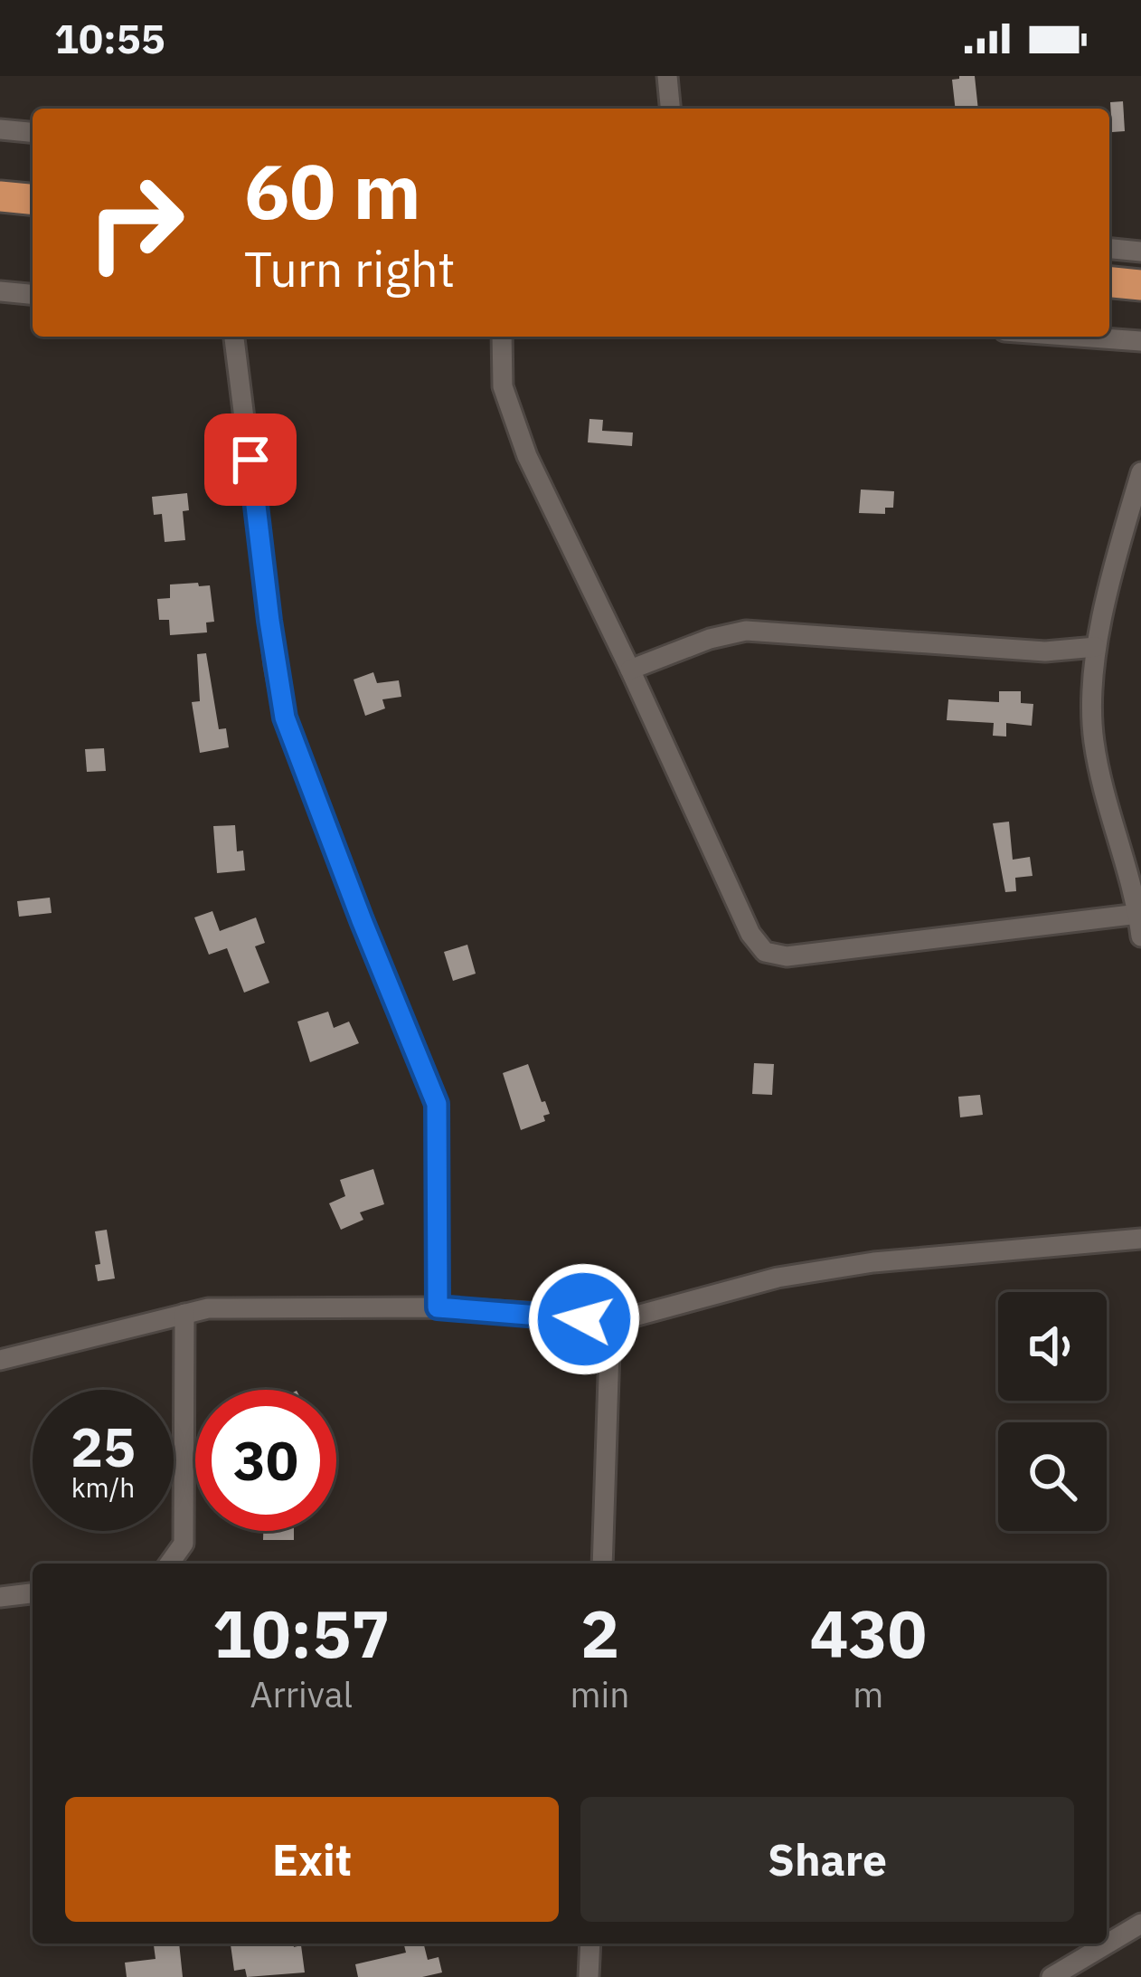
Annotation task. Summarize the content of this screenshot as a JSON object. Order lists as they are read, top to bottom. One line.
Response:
{"page":{"status":"10:55","turn":["60 m","Turn right"],"speed":"25 km/h","limit":"30","eta":["10:57","Arrival","2","min","430","m"],"buttons":["Exit","Share"]}}
